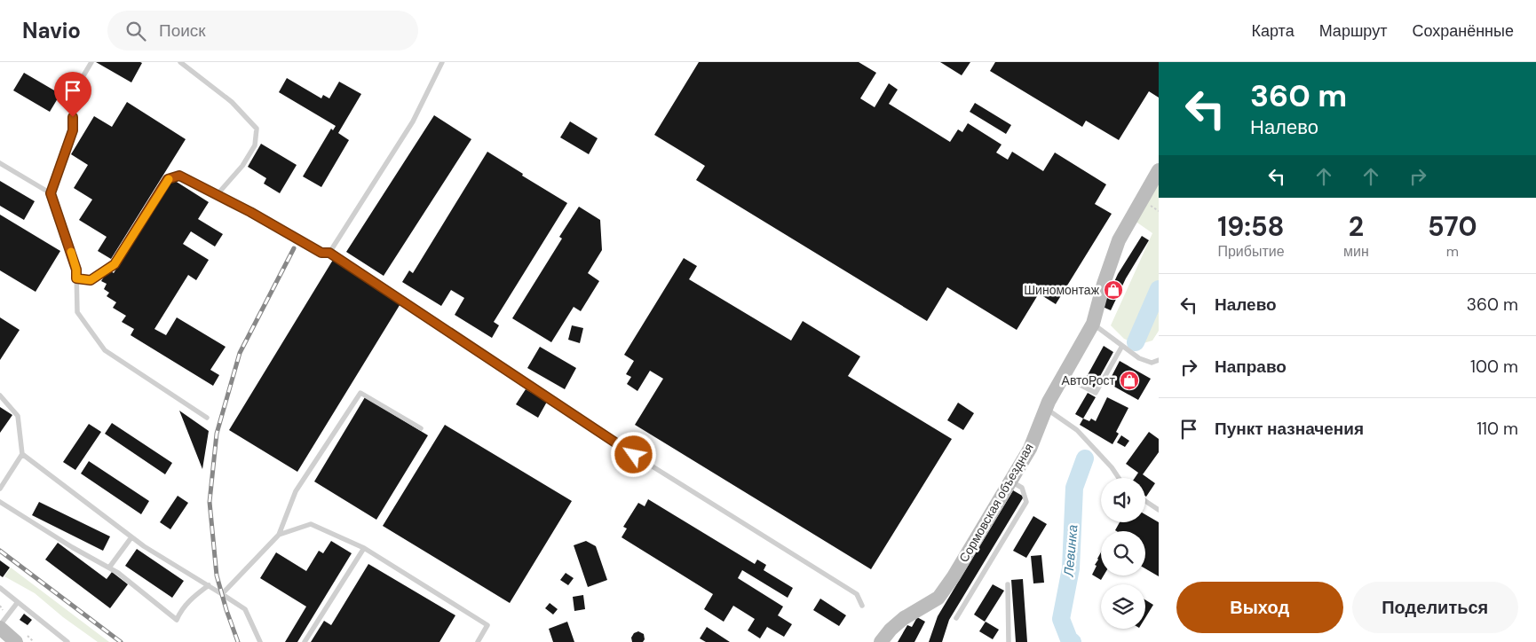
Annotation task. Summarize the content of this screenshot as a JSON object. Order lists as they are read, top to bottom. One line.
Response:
{"streets":{"street":["Сормовская объездная"]},"water":["Левинка"],"places":{"shop":["Шиномонтаж","АвтоРост"]},"page":{"header":"Navio","search":"Поиск","nav":["Карта","Маршрут","Сохранённые"],"turn":["360 m","Налево"],"eta":["19:58","Прибытие","2","мин","570","m"],"list":[{"name":"Налево","value":"360 m"},{"name":"Направо","value":"100 m"},{"name":"Пункт назначения","value":"110 m"}],"buttons":["Выход","Поделиться"]}}
